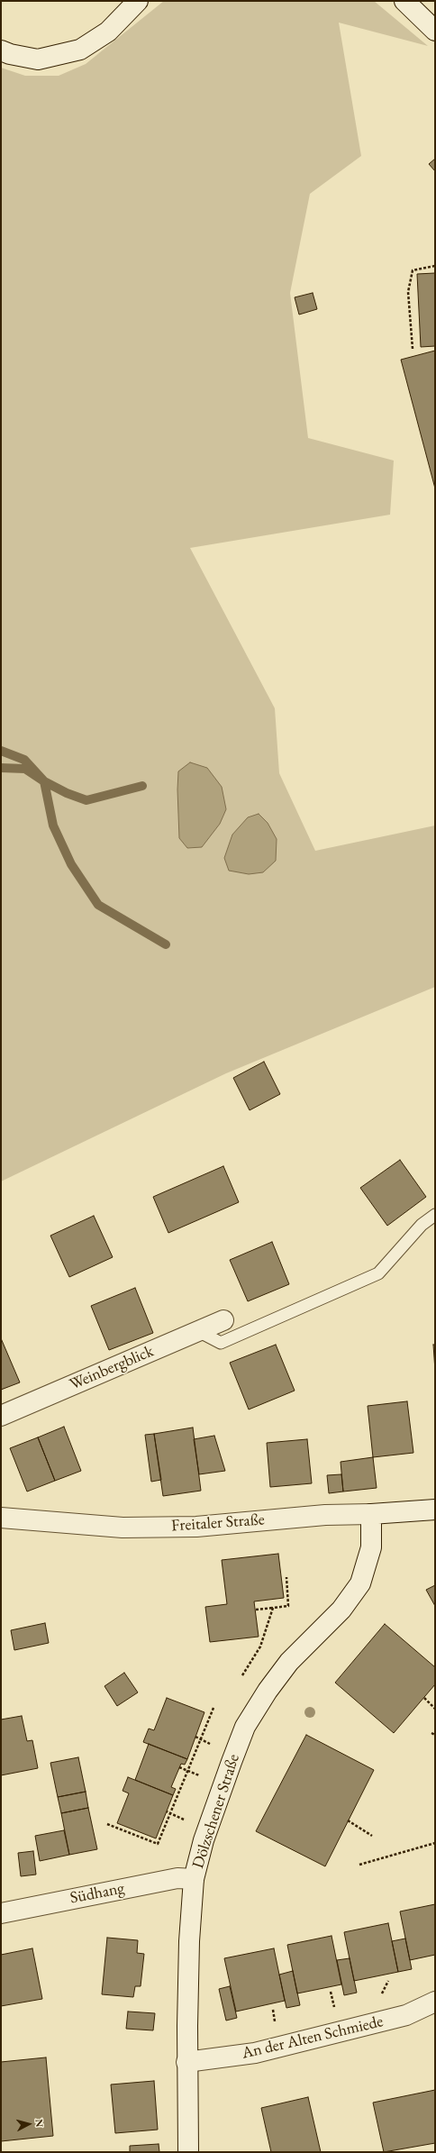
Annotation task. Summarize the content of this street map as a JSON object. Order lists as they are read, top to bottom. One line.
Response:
{"streets":{"street":["Weinbergblick","Freitaler Straße","Dölzschener Straße","Südhang","An der Alten Schmiede"]},"crossings":[["Freitaler Straße","Dölzschener Straße"],["Dölzschener Straße","Südhang"],["Dölzschener Straße","An der Alten Schmiede"]],"north":"right"}
